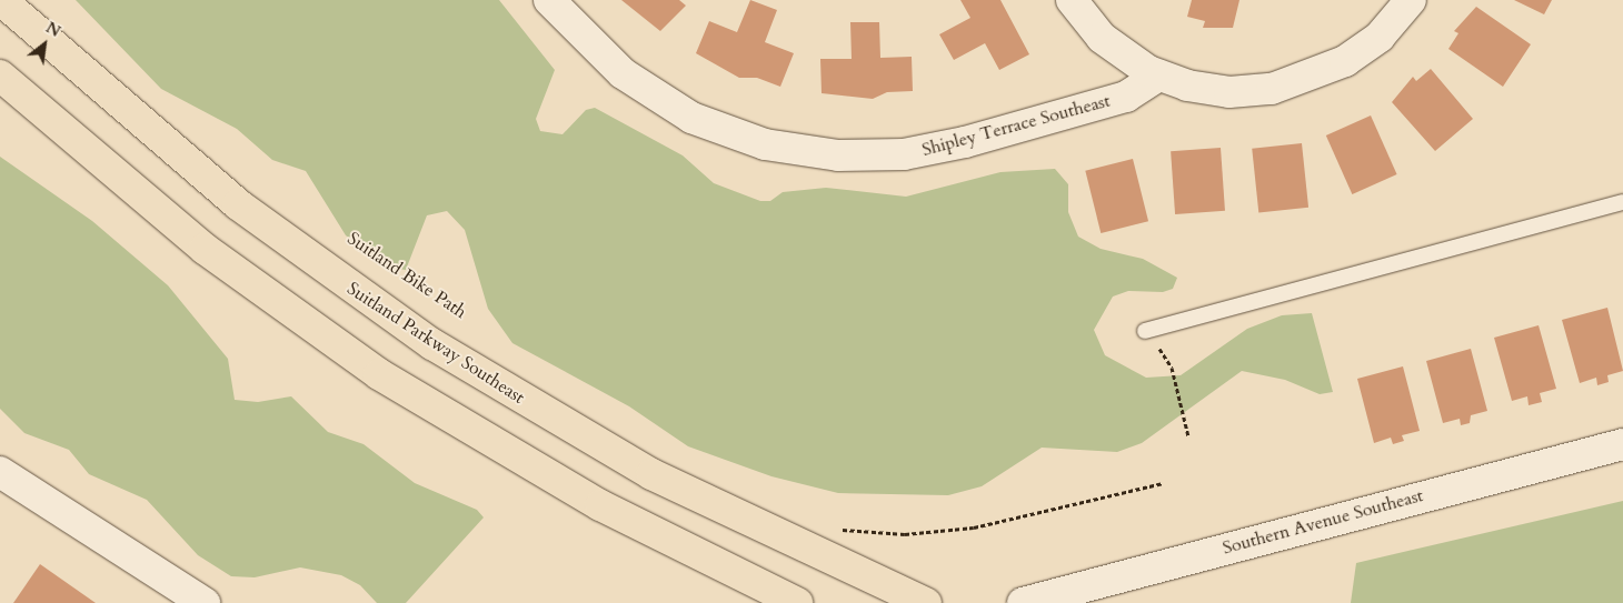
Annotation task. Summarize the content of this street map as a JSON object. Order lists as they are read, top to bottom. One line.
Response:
{"streets":{"highway":["Suitland Parkway Southeast"],"street":["Shipley Terrace Southeast","Southern Avenue Southeast"]},"north":"top right"}
